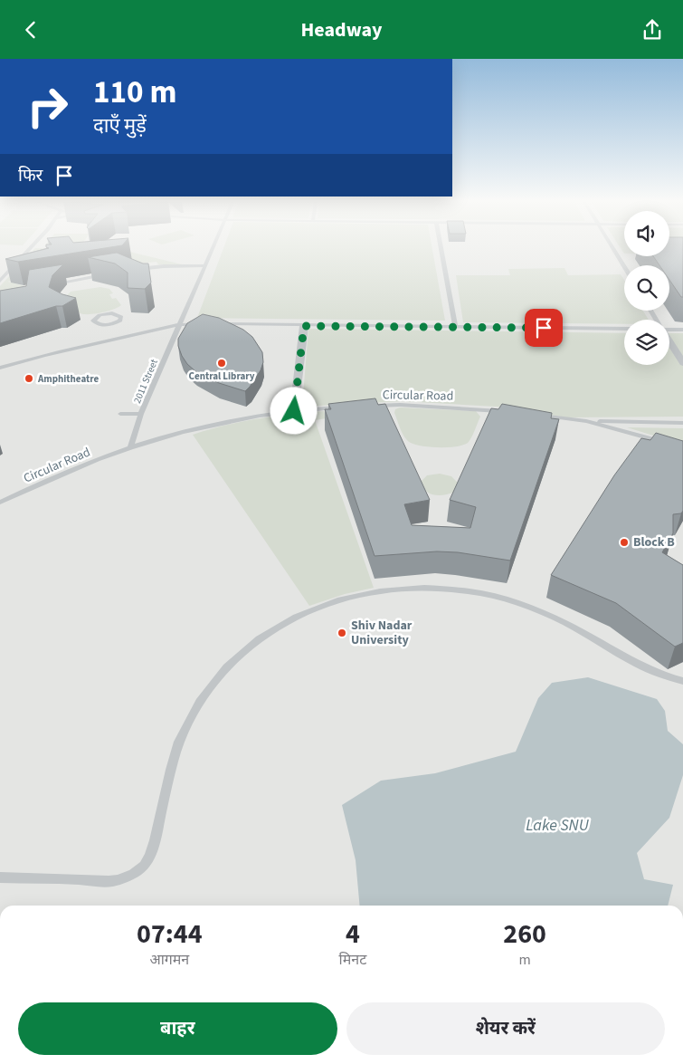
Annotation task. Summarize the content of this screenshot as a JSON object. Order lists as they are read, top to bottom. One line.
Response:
{"streets":{"lane":["2011 Street","Circular Road"]},"crossings":[["2011 Street","Circular Road"]],"water":["Lake SNU"],"places":["Central Library","Amphitheatre","Block B","Shiv Nadar University"],"page":{"header":"Headway","turn":["110 m","दाएँ मुड़ें"],"then":"फिर","eta":["07:44","आगमन","4","मिनट","260","m"],"buttons":["बाहर","शेयर करें"]}}
